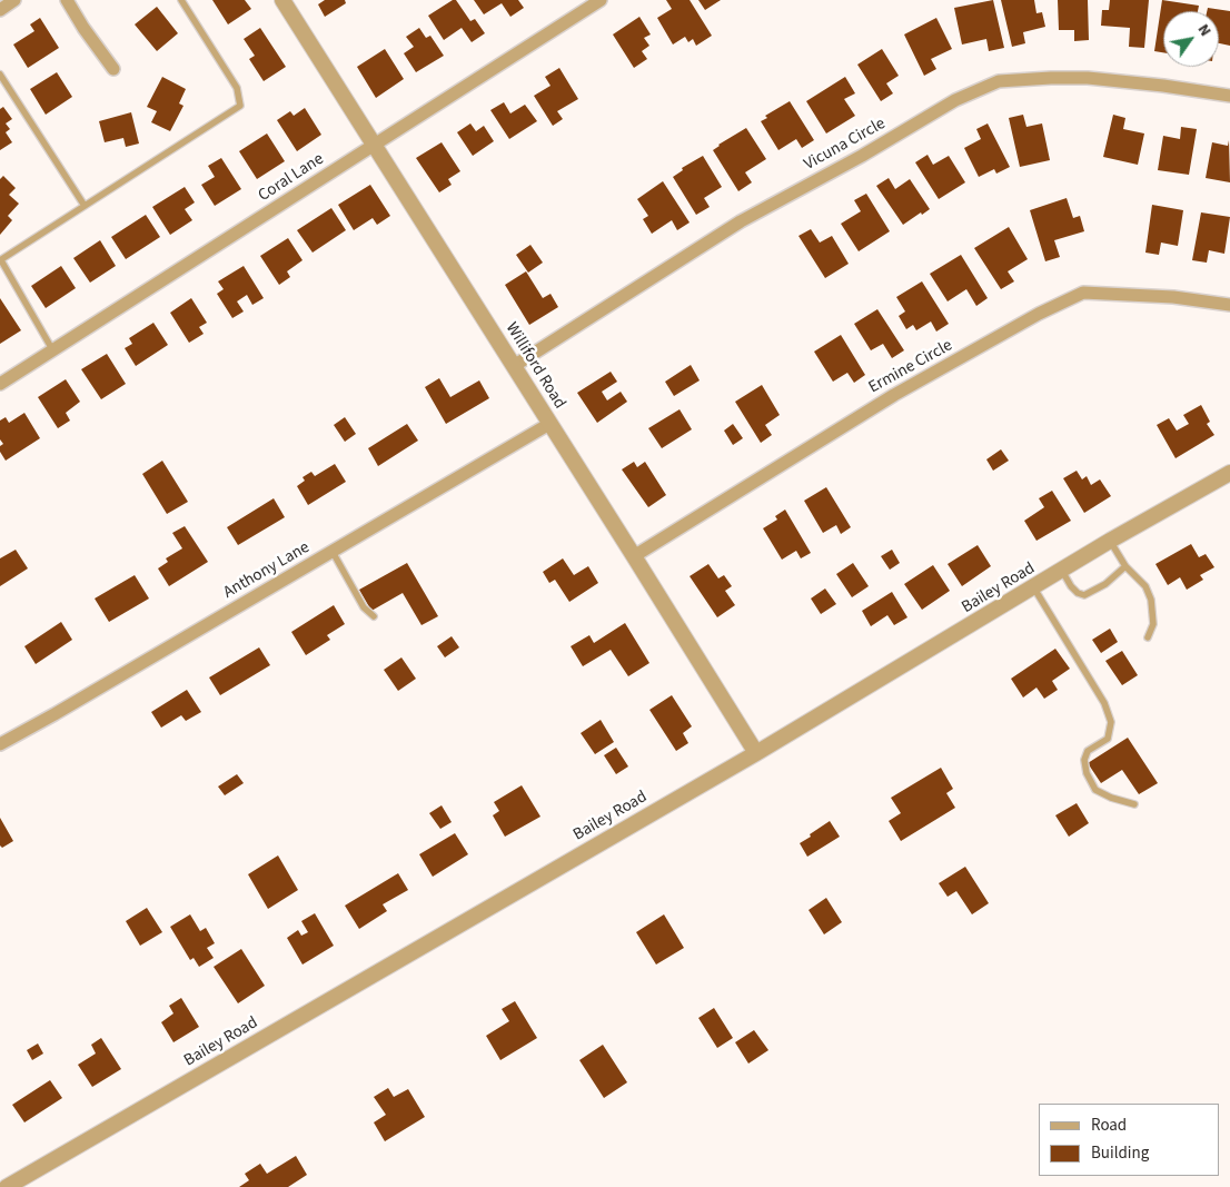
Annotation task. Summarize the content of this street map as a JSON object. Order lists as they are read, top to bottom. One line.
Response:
{"streets":{"street":["Vicuna Circle","Coral Lane","Williford Road","Ermine Circle","Anthony Lane","Bailey Road"]},"crossings":[["Vicuna Circle","Williford Road"],["Coral Lane","Williford Road"],["Williford Road","Ermine Circle"],["Williford Road","Anthony Lane"],["Williford Road","Bailey Road"]],"legend":["Road","Building"],"north":"top right"}
